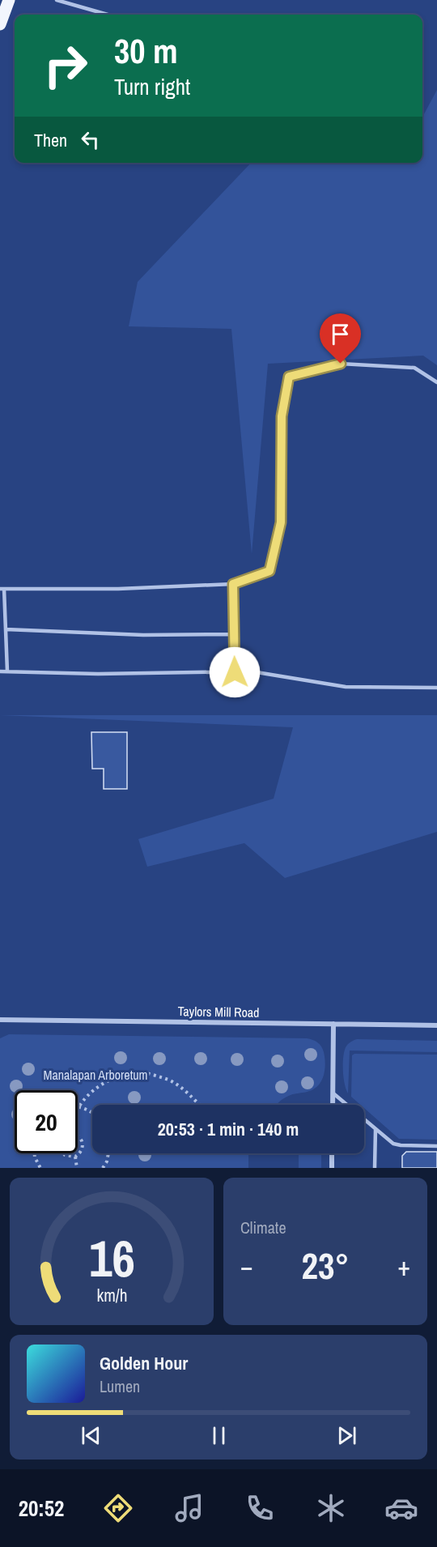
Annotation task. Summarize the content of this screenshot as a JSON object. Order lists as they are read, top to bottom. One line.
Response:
{"streets":{"street":["Taylors Mill Road"]},"parks":["Manalapan Arboretum"],"page":{"turn":["30 m","Turn right"],"then":"Then","limit":"20","trip":"20:53 · 1 min · 140 m","tile":"Climate","heat":["−","23°","+"],"song":["Golden Hour","Lumen"],"tabs":"20:52","gauge":["16","km/h"]}}
